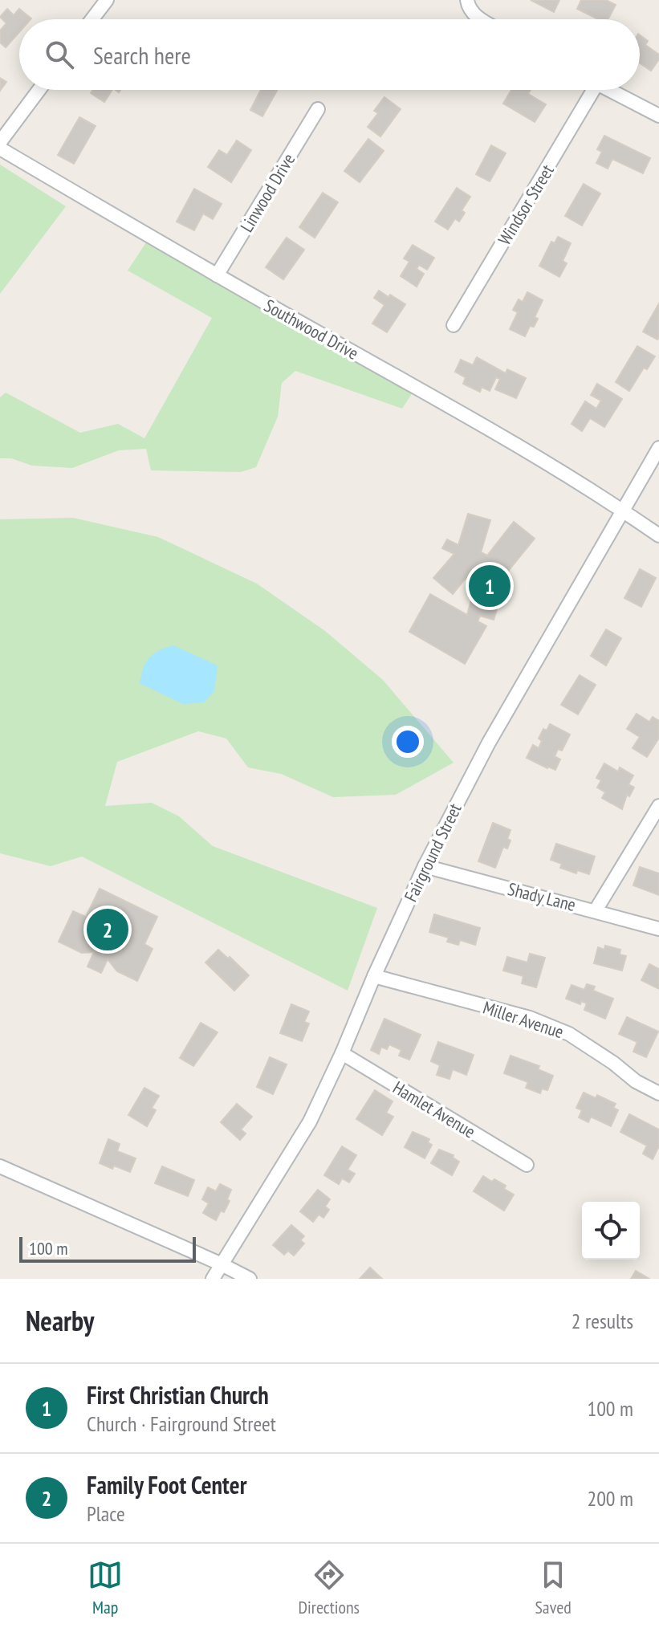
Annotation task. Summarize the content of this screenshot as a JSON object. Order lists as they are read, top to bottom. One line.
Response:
{"streets":{"street":["Linwood Drive","Windsor Street","Southwood Drive","Fairground Street","Shady Lane","Miller Avenue","Hamlet Avenue"]},"crossings":[["Linwood Drive","Southwood Drive"],["Southwood Drive","Fairground Street"],["Fairground Street","Shady Lane"],["Fairground Street","Miller Avenue"],["Fairground Street","Hamlet Avenue"]],"scale_bar":"100 m","page":{"search":"Search here","pins":["1","2"],"scale":"100 m","heading":["Nearby","2 results"],"list":[{"mark":"1","name":"First Christian Church","note":"Church · Fairground Street","value":"100 m"},{"mark":"2","name":"Family Foot Center","note":"Place","value":"200 m"}],"nav":["Map","Directions","Saved"]}}
